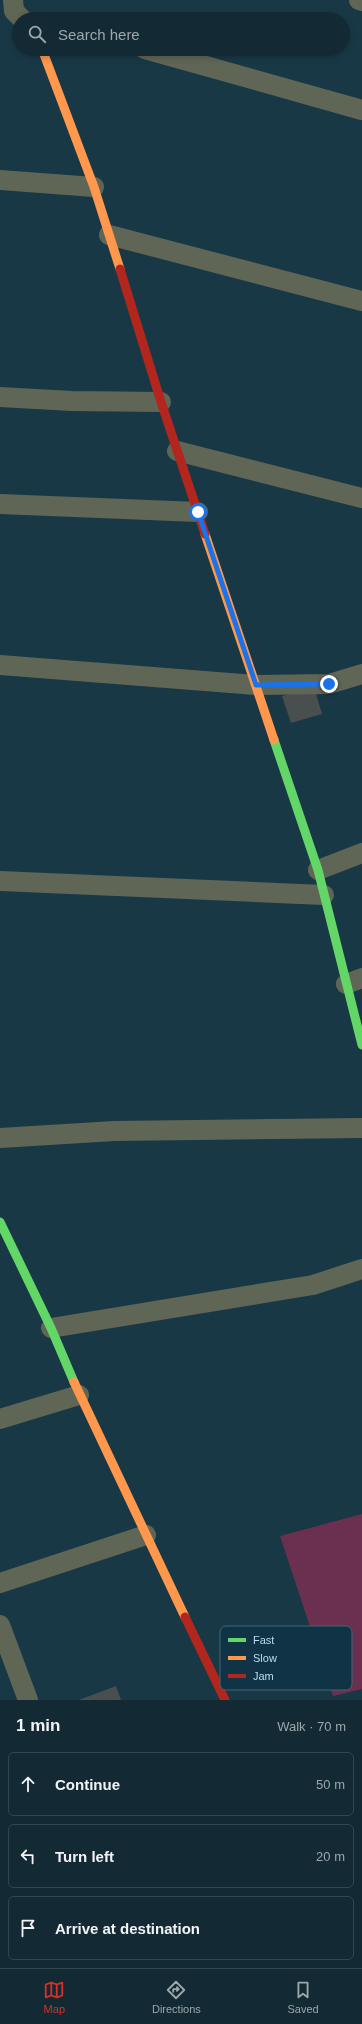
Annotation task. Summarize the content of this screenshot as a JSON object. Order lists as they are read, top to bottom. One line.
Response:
{"legend":["Fast","Slow","Jam"],"page":{"search":"Search here","heading":["1 min","Walk · 70 m"],"list":[["Continue","50 m"],["Turn left","20 m"],"Arrive at destination"],"nav":["Map","Directions","Saved"]}}
